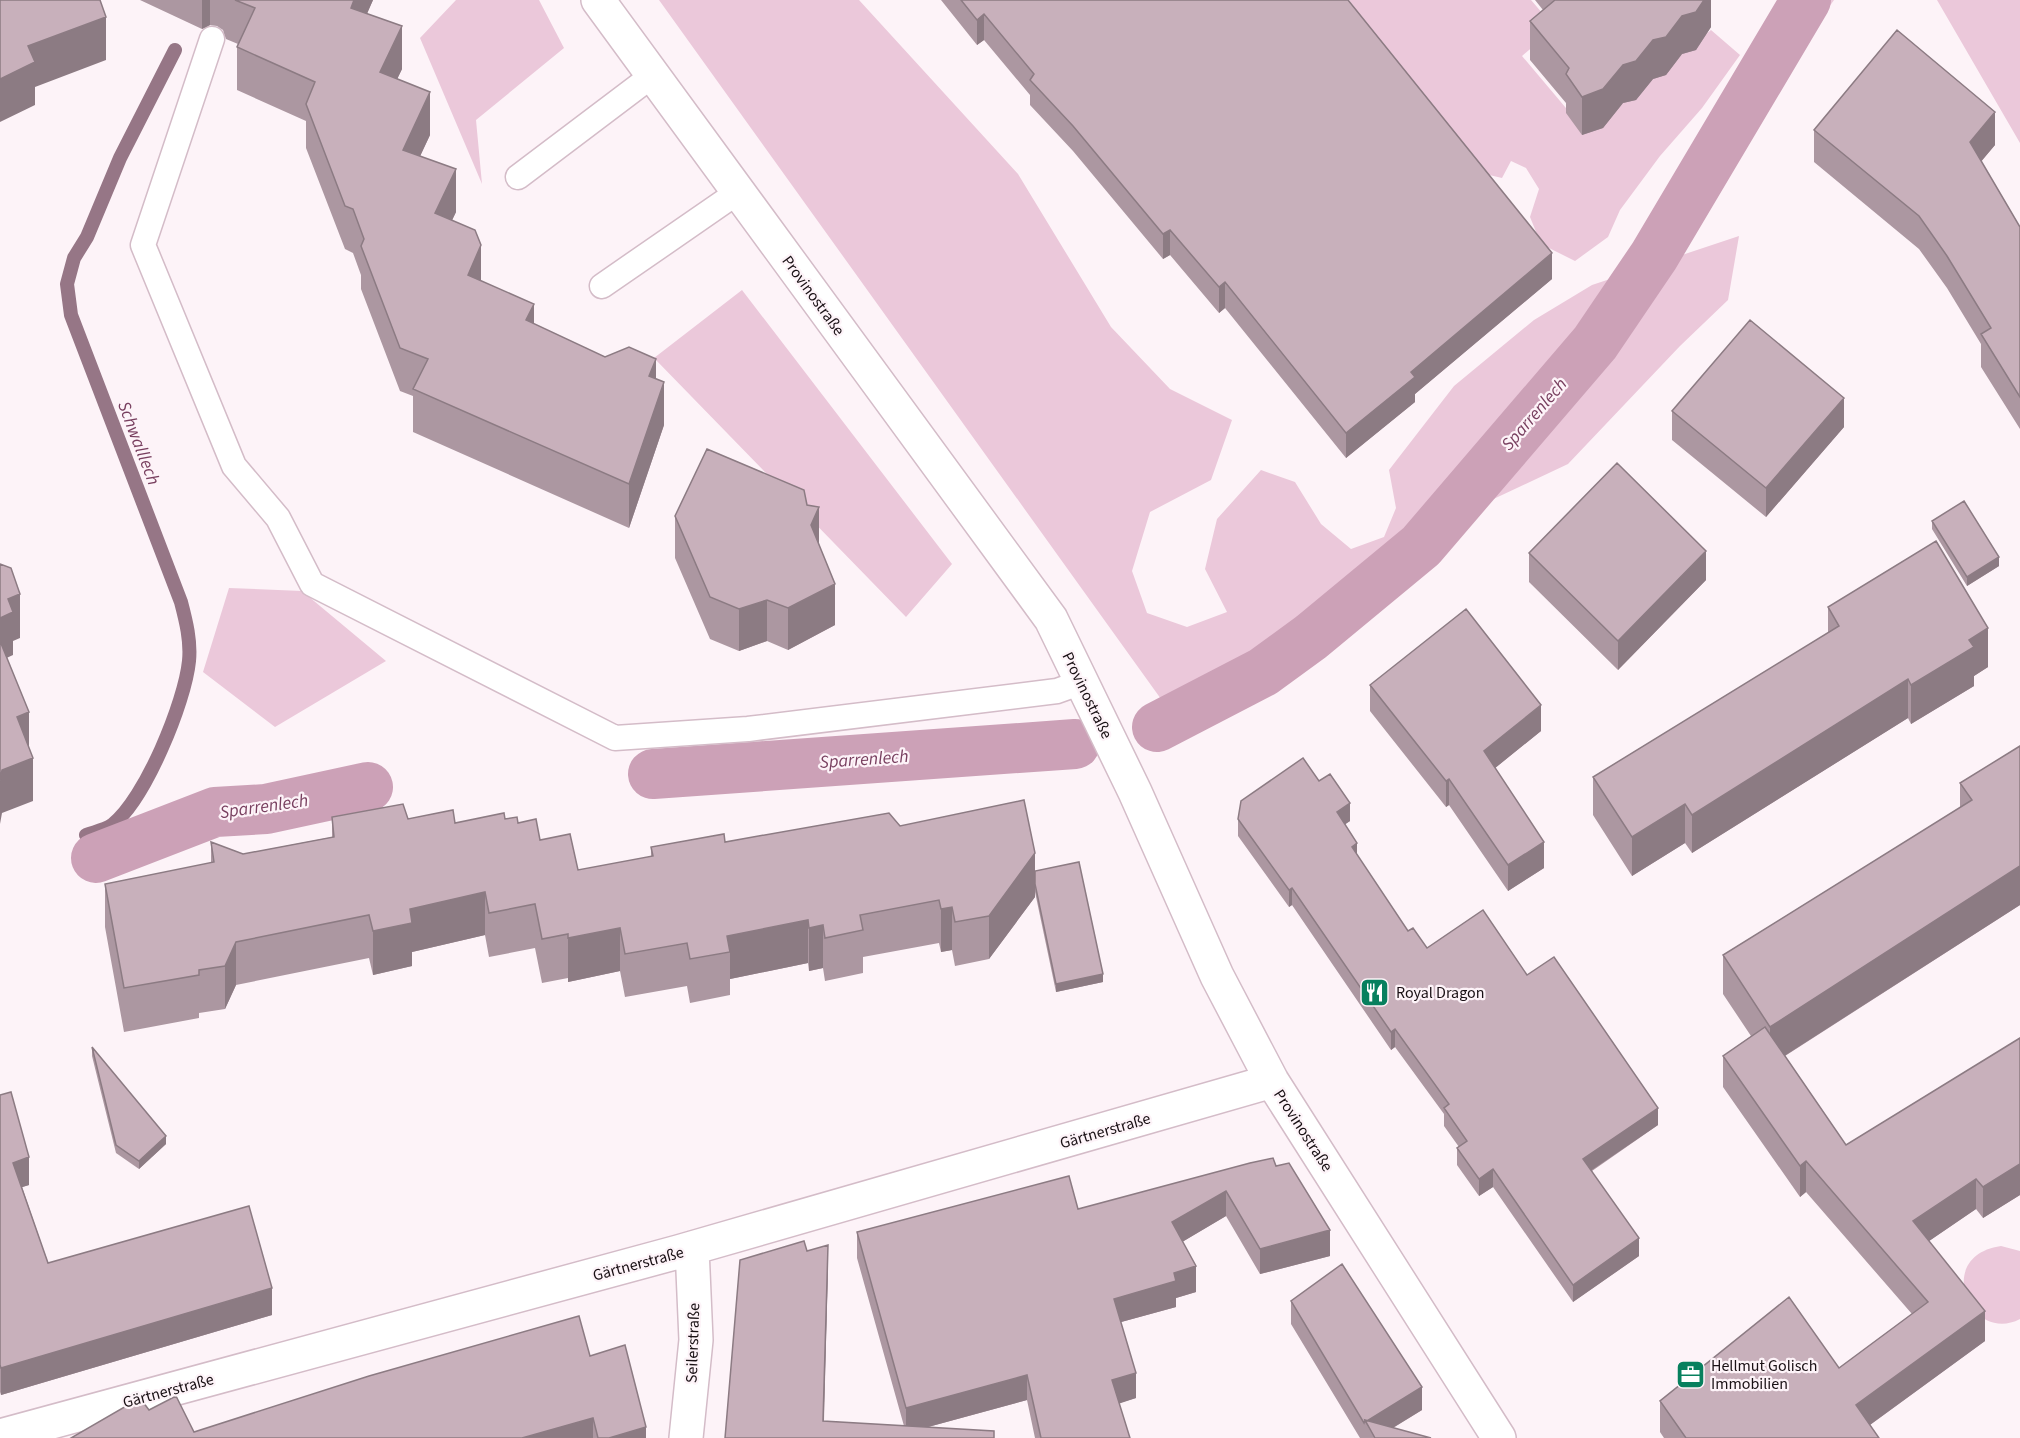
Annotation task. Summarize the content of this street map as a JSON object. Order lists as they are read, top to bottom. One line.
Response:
{"streets":{"street":["Provinostraße","Gärtnerstraße","Seilerstraße"]},"crossings":[["Provinostraße","Gärtnerstraße"],["Gärtnerstraße","Seilerstraße"]],"water":["Sparrenlech","Schwalllech"],"places":{"restaurant":["Royal Dragon"],"office":["Hellmut Golisch Immobilien"]}}
